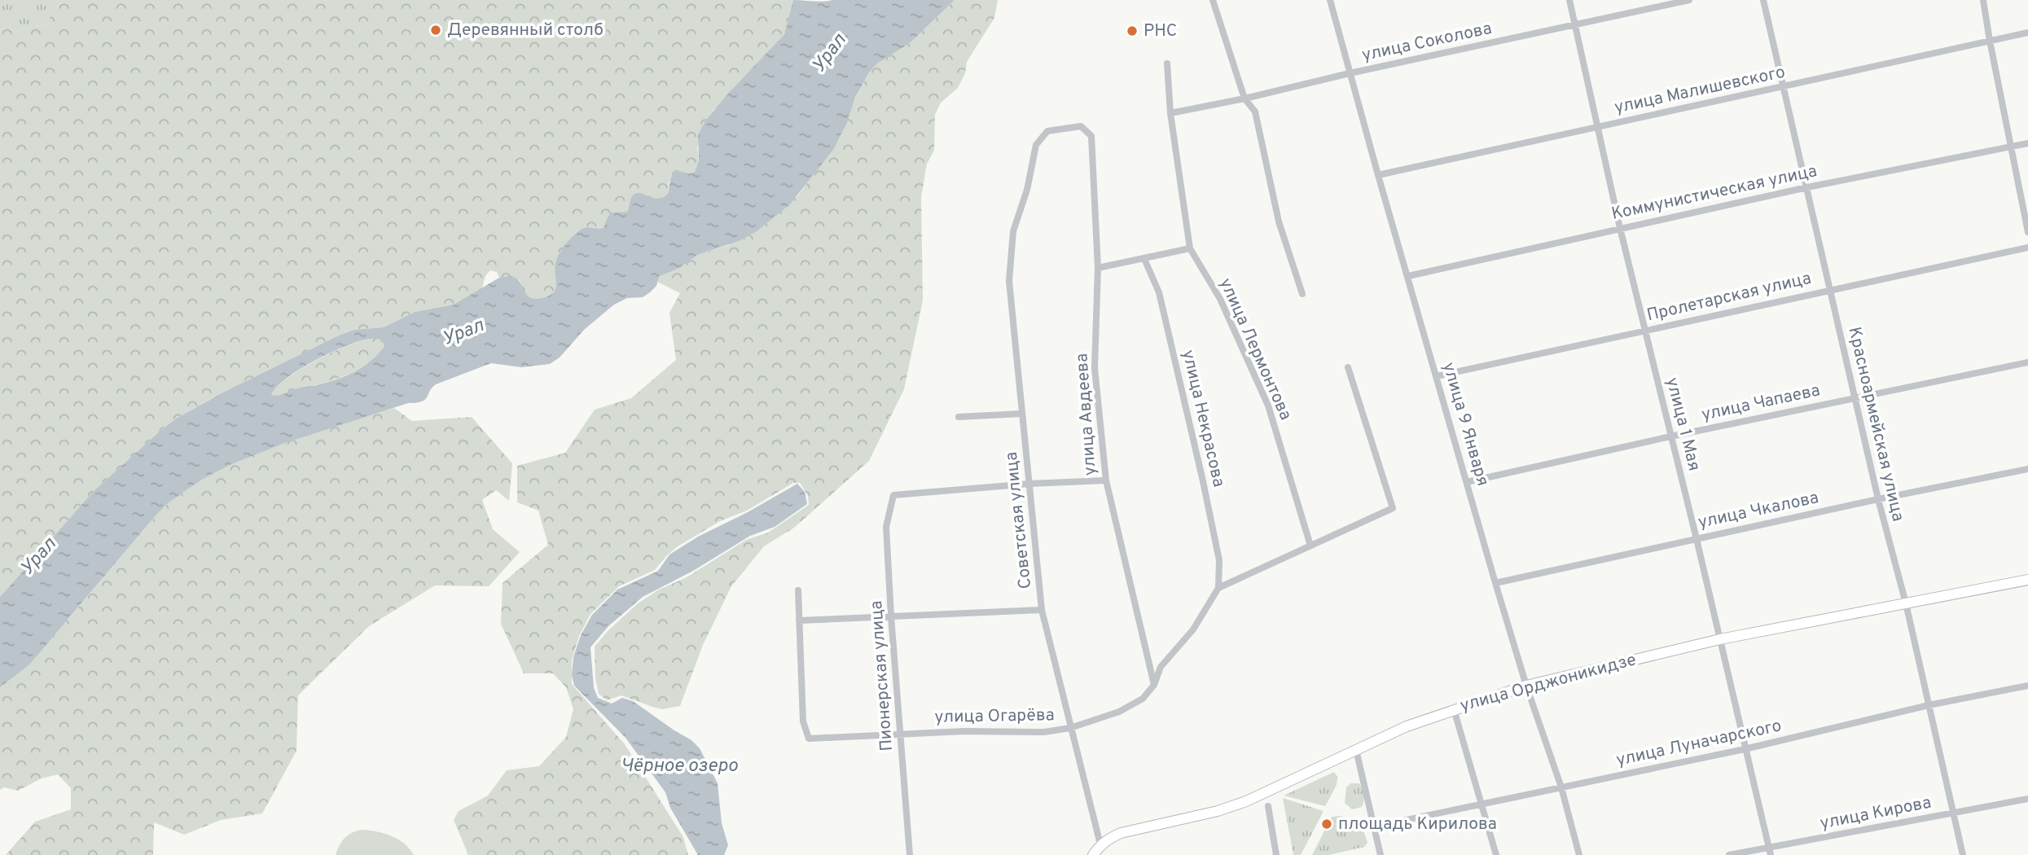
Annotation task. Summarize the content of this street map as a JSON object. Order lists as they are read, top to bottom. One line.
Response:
{"streets":{"main road":["улица Орджоникидзе"],"street":["улица Соколова","улица Малишевского","Коммунистическая улица","Пролетарская улица","улица Лермонтова","улица Чапаева","улица Авдеева","улица Некрасова","улица 9 Января","улица 1 Мая","Красноармейская улица","улица Чкалова","Советская улица","Пионерская улица","улица Огарёва","улица Луначарского","улица Кирова"]},"crossings":[["улица Соколова","улица Лермонтова"],["улица Соколова","улица 9 Января"],["улица Соколова","улица 1 Мая"],["улица Малишевского","улица 9 Января"],["улица Малишевского","улица 1 Мая"],["улица Малишевского","Красноармейская улица"],["Коммунистическая улица","улица 9 Января"],["Коммунистическая улица","улица 1 Мая"],["Коммунистическая улица","Красноармейская улица"],["Пролетарская улица","улица 9 Января"],["Пролетарская улица","улица 1 Мая"],["Пролетарская улица","Красноармейская улица"],["улица Чапаева","улица 9 Января"],["улица Чапаева","улица 1 Мая"],["улица Чапаева","Красноармейская улица"],["улица Авдеева","Советская улица"],["улица Авдеева","улица Огарёва"],["улица Некрасова","улица Огарёва"],["улица 9 Января","улица Чкалова"],["улица 9 Января","улица Орджоникидзе"],["улица 9 Января","улица Луначарского"],["улица 1 Мая","улица Чкалова"],["улица 1 Мая","улица Орджоникидзе"],["улица 1 Мая","улица Луначарского"],["улица 1 Мая","улица Кирова"],["Красноармейская улица","улица Чкалова"],["Красноармейская улица","улица Орджоникидзе"],["Красноармейская улица","улица Луначарского"],["Красноармейская улица","улица Кирова"],["Советская улица","Пионерская улица"],["Советская улица","улица Орджоникидзе"],["Советская улица","улица Огарёва"],["Пионерская улица","улица Огарёва"]],"water":["Урал","Чёрное озеро"],"places":["Деревянный столб","РНС","площадь Кирилова"]}
